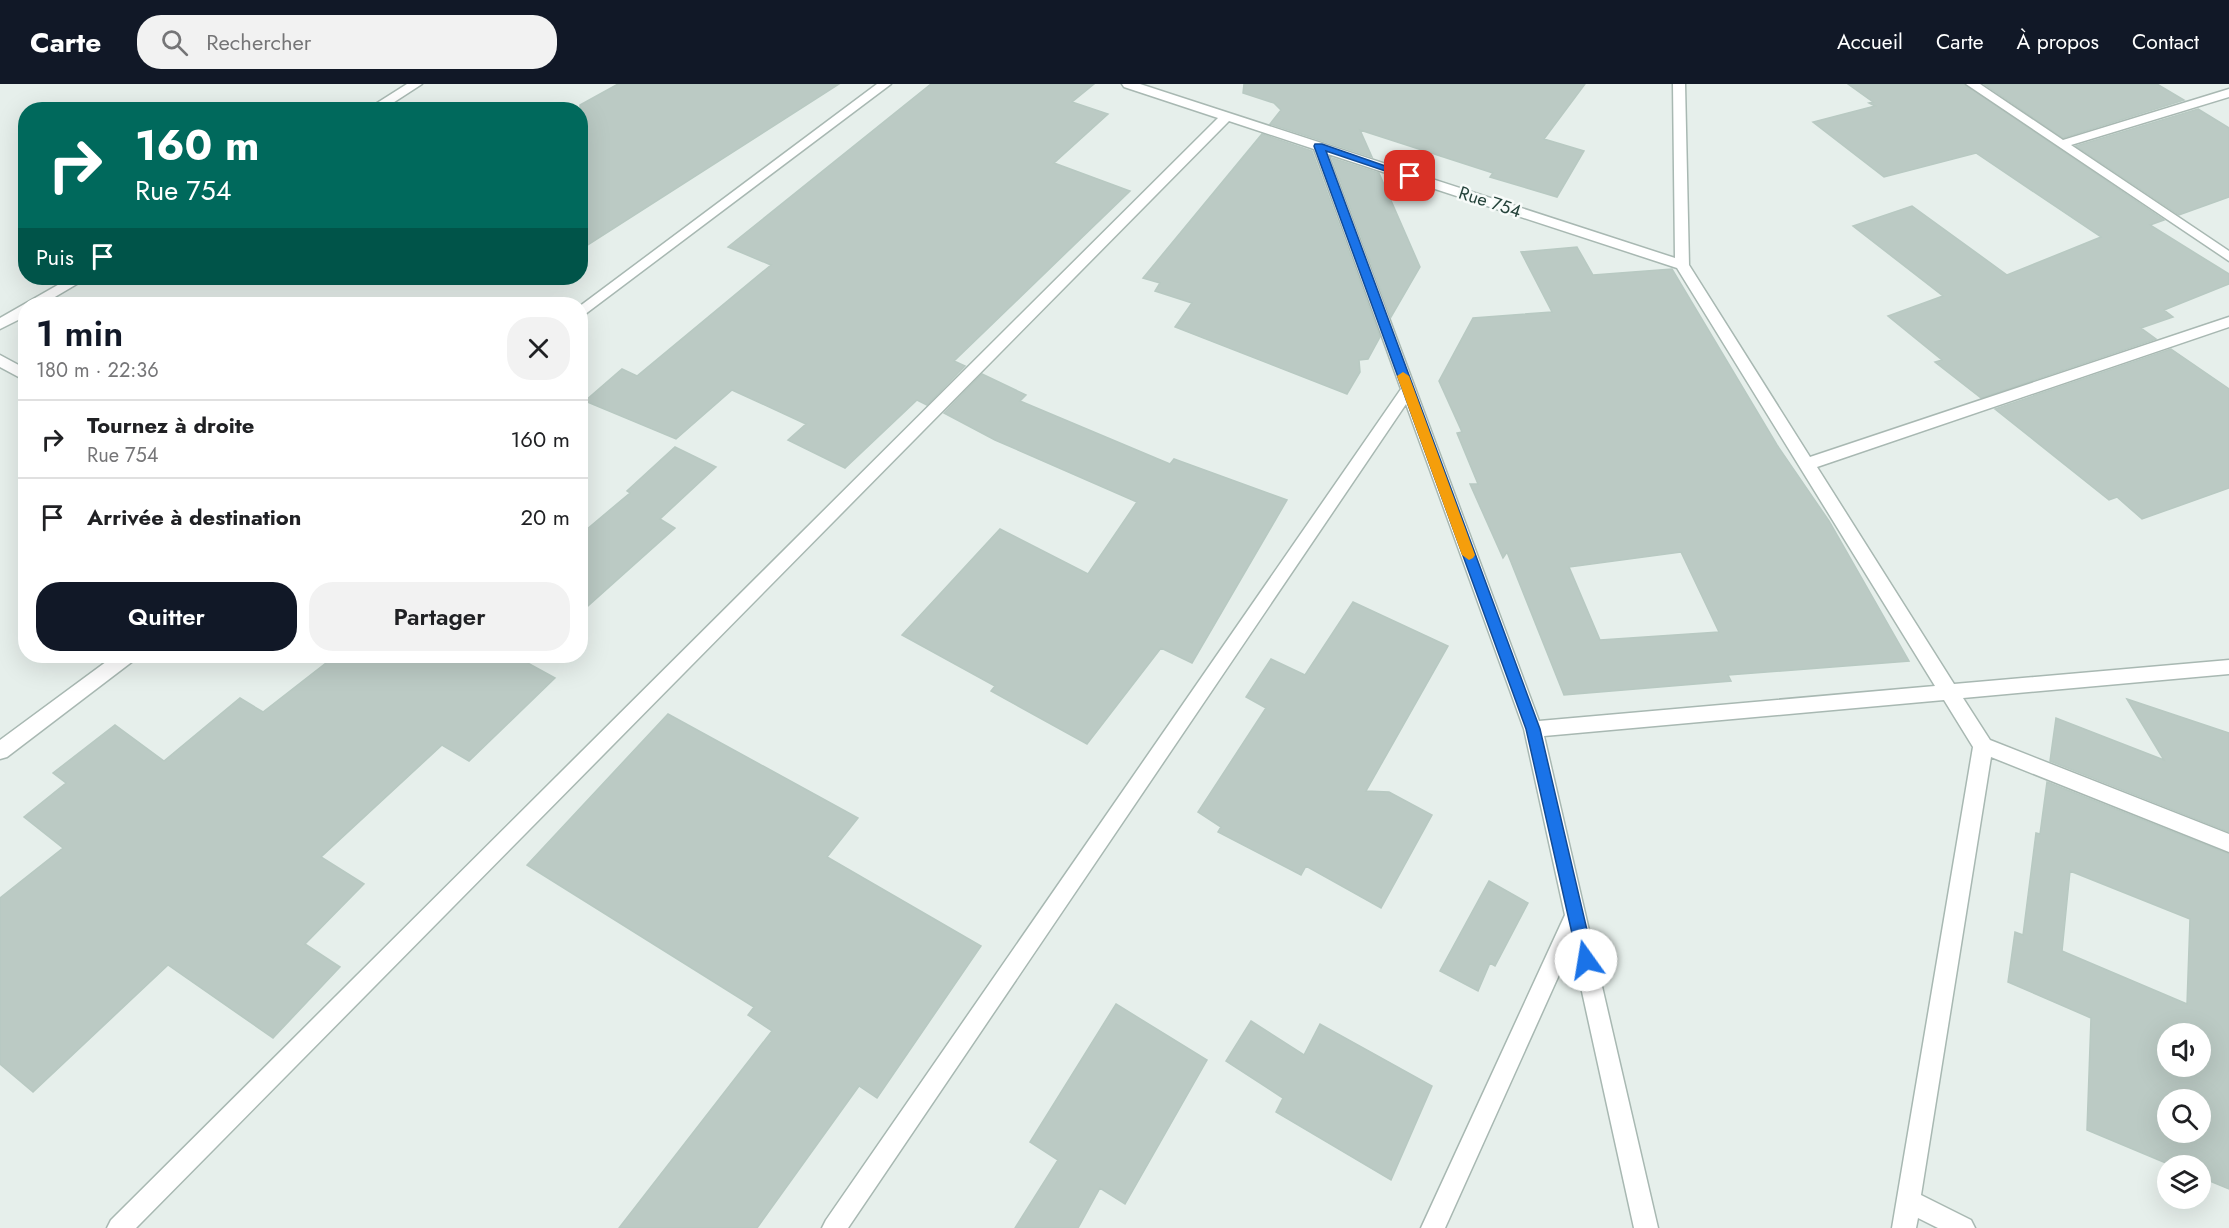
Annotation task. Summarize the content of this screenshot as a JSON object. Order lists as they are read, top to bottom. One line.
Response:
{"streets":{"street":["Rue 754"]},"page":{"header":"Carte","search":"Rechercher","nav":["Accueil","Carte","À propos","Contact"],"turn":["160 m","Rue 754"],"then":"Puis","heading":["1 min","180 m · 22:36"],"list":[{"name":"Tournez à droite","note":"Rue 754","value":"160 m"},{"name":"Arrivée à destination","value":"20 m"}],"buttons":["Quitter","Partager"]}}
